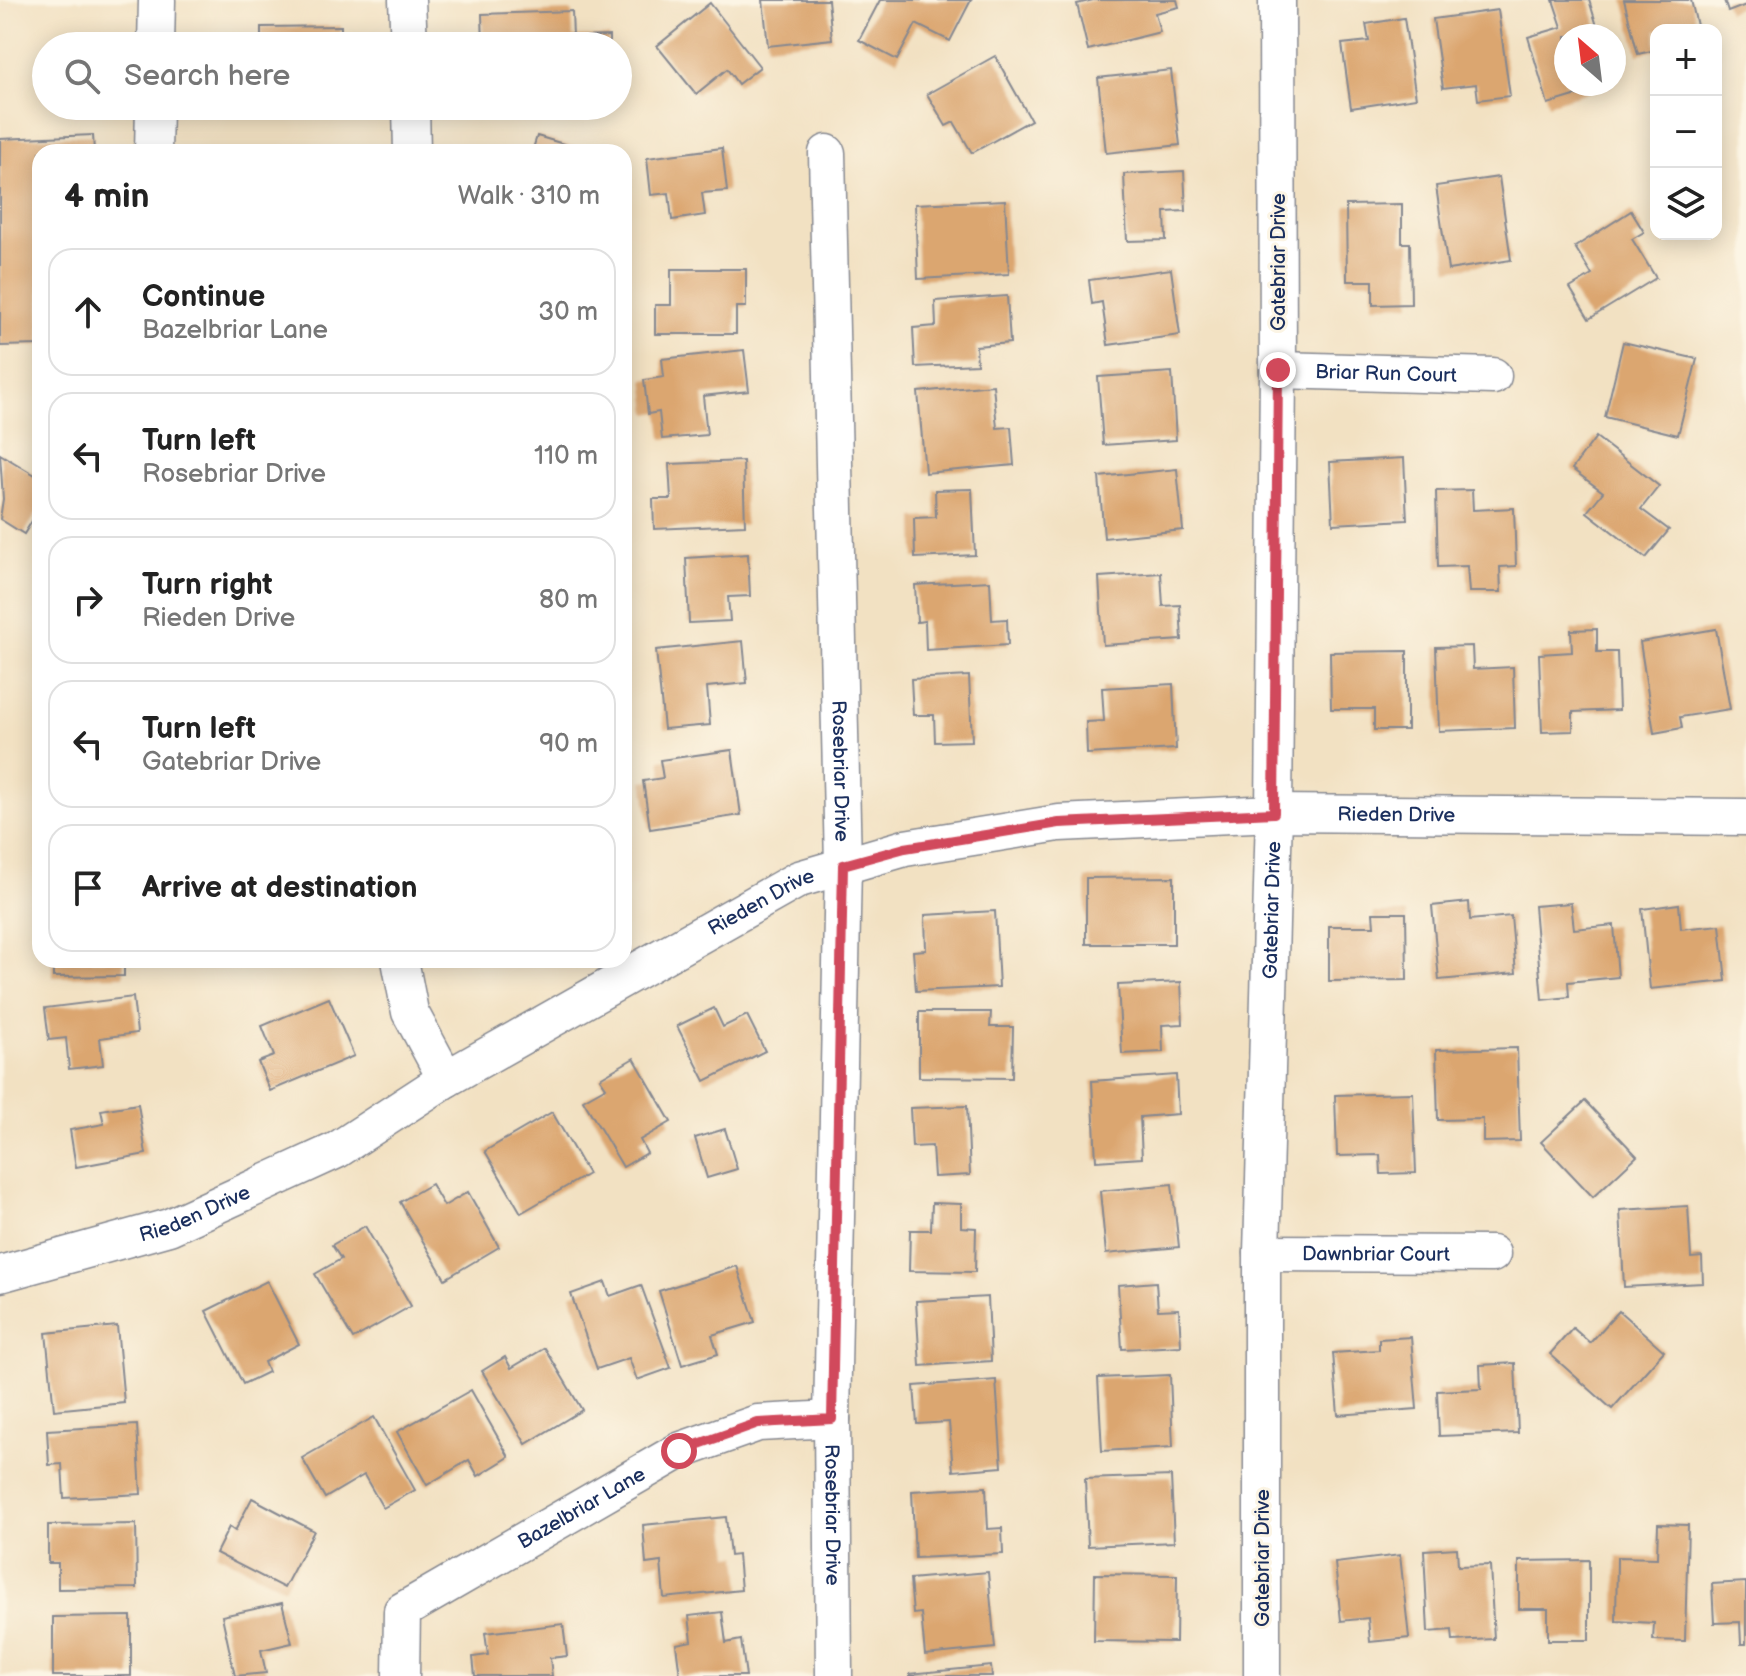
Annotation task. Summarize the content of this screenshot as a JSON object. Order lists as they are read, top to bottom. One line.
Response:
{"streets":{"street":["Gatebriar Drive","Briar Run Court","Rosebriar Drive","Rieden Drive","Dawnbriar Court","Bazelbriar Lane"]},"crossings":[["Gatebriar Drive","Briar Run Court"],["Gatebriar Drive","Rieden Drive"],["Gatebriar Drive","Dawnbriar Court"],["Rosebriar Drive","Rieden Drive"],["Rosebriar Drive","Bazelbriar Lane"]],"north":"top left","page":{"map_buttons":["+","−"],"search":"Search here","heading":["4 min","Walk · 310 m"],"list":[["Continue","Bazelbriar Lane","30 m"],["Turn left","Rosebriar Drive","110 m"],["Turn right","Rieden Drive","80 m"],["Turn left","Gatebriar Drive","90 m"],"Arrive at destination"]}}
